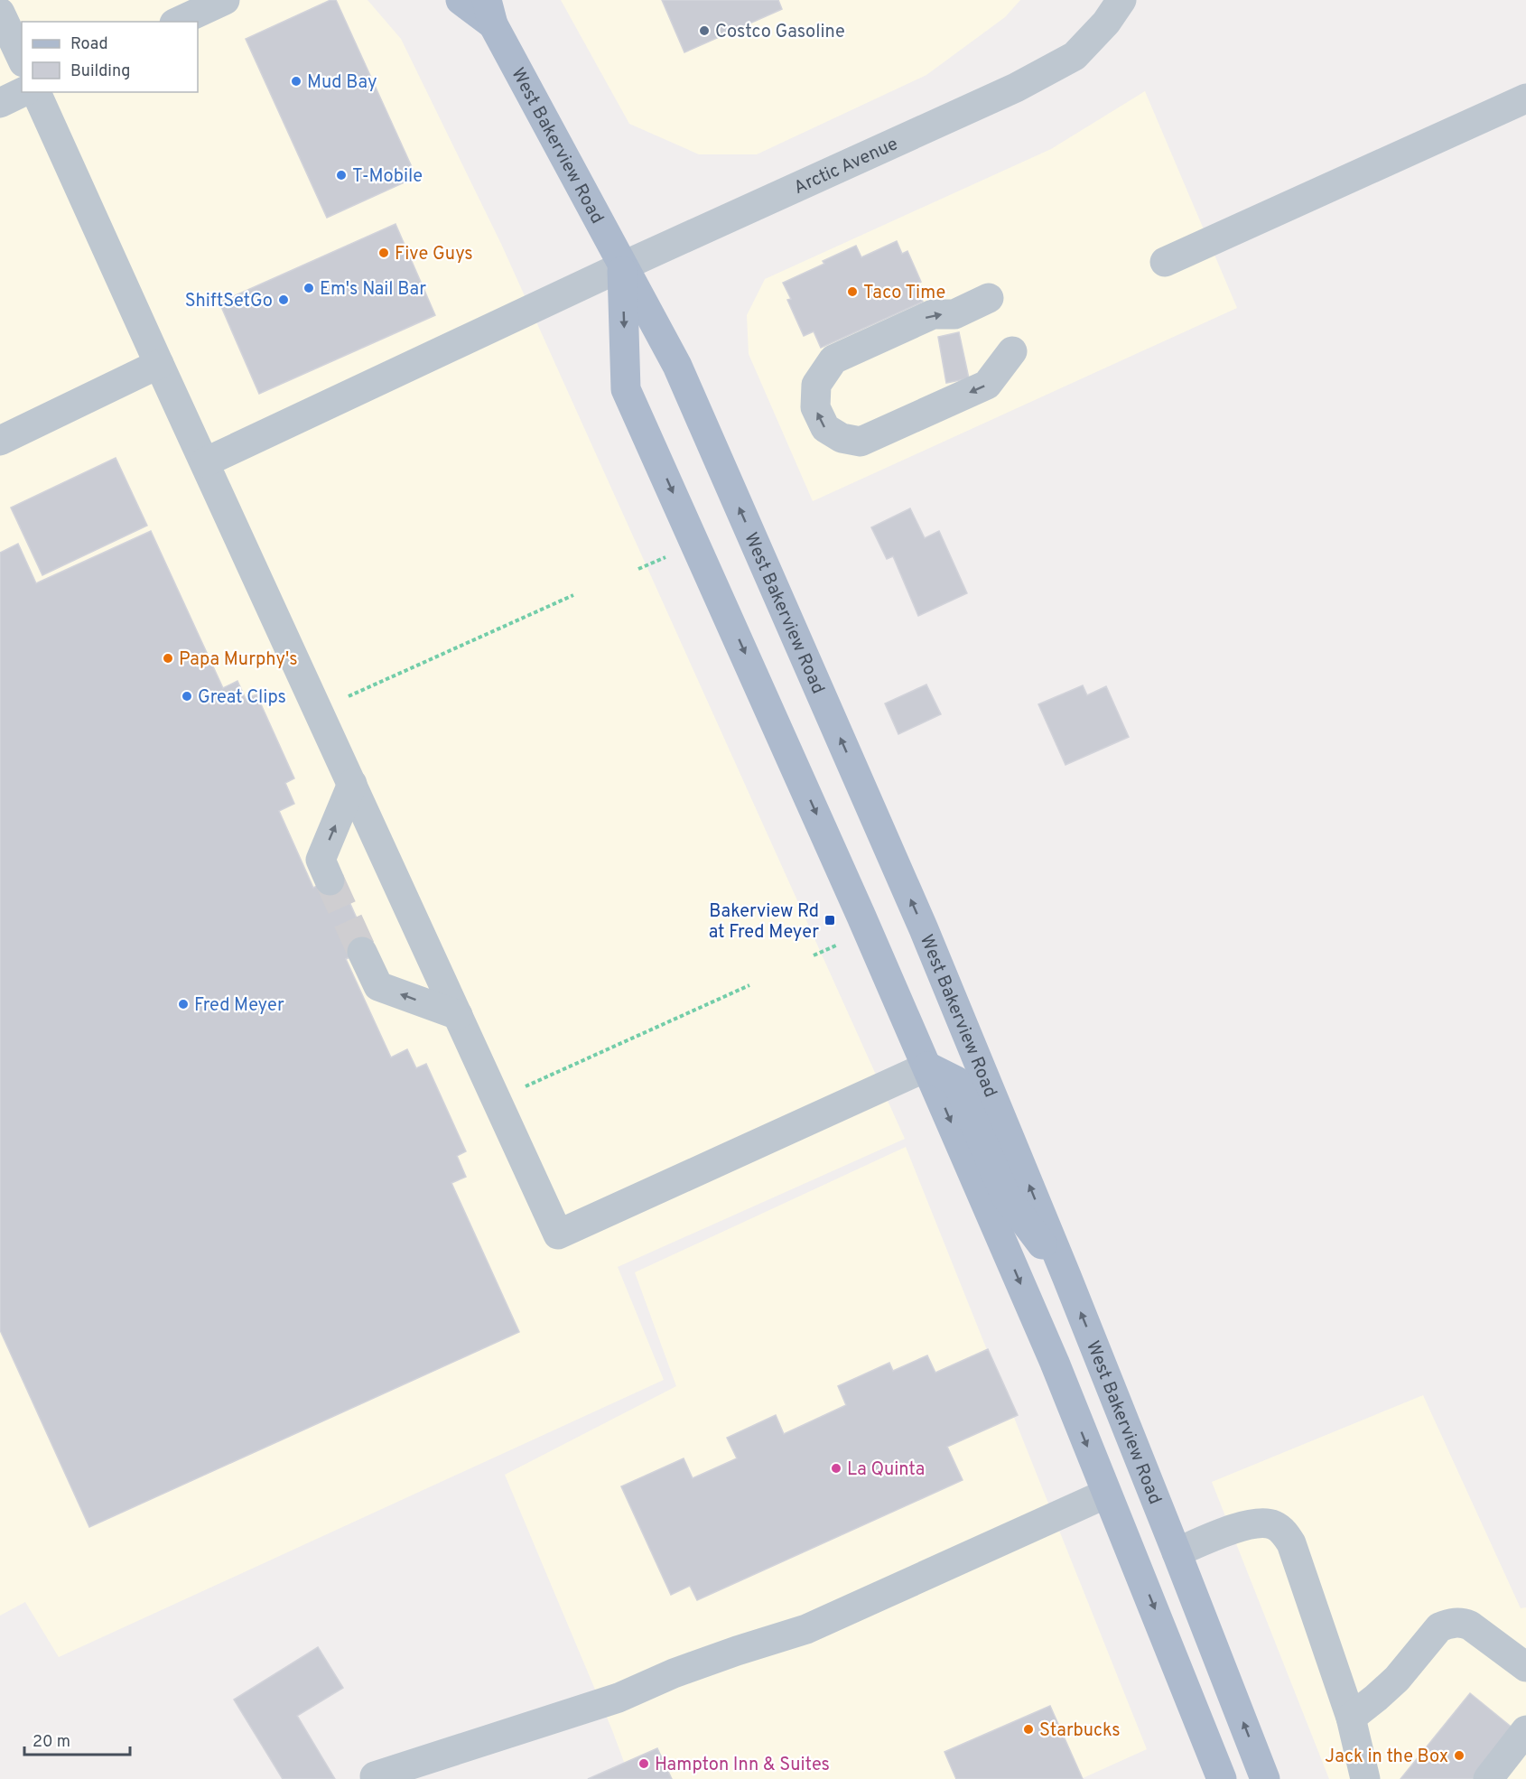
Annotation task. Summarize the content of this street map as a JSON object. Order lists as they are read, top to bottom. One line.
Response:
{"streets":{"main road":["West Bakerview Road"],"street":["Arctic Avenue"]},"crossings":[["West Bakerview Road","Arctic Avenue"]],"places":{"other":["Costco Gasoline","Mud Bay","T-Mobile","Five Guys","Em's Nail Bar","Taco Time","ShiftSetGo","Papa Murphy's","Great Clips","Fred Meyer","La Quinta","Starbucks","Jack in the Box","Hampton Inn & Suites"],"transit":["Bakerview Rd at Fred Meyer"]},"legend":["Road","Building"],"scale_bar":"20 m"}
